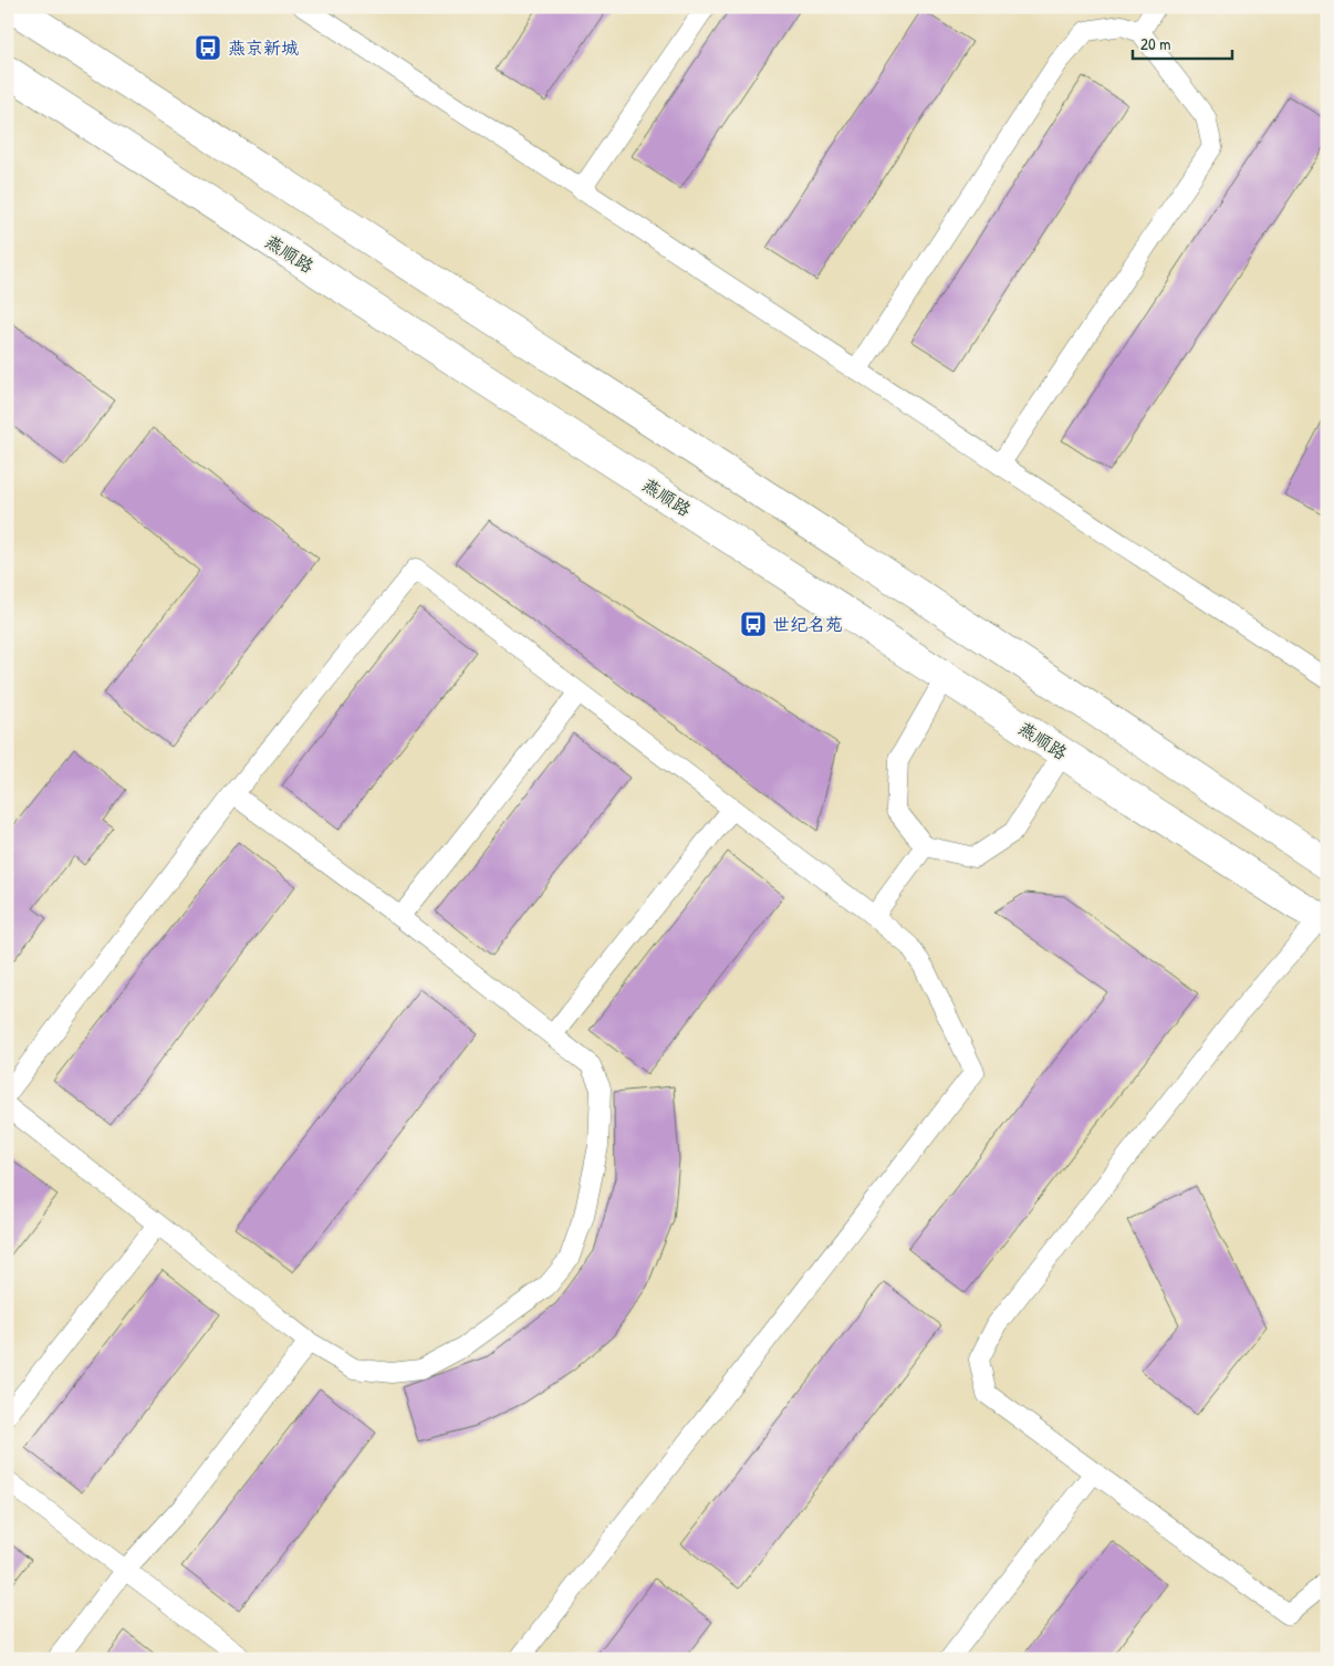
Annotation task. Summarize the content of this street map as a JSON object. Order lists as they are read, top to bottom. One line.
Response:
{"streets":{"main road":["燕顺路"]},"places":{"bus stop":["燕京新城","世纪名苑"]},"scale_bar":"20 m"}
